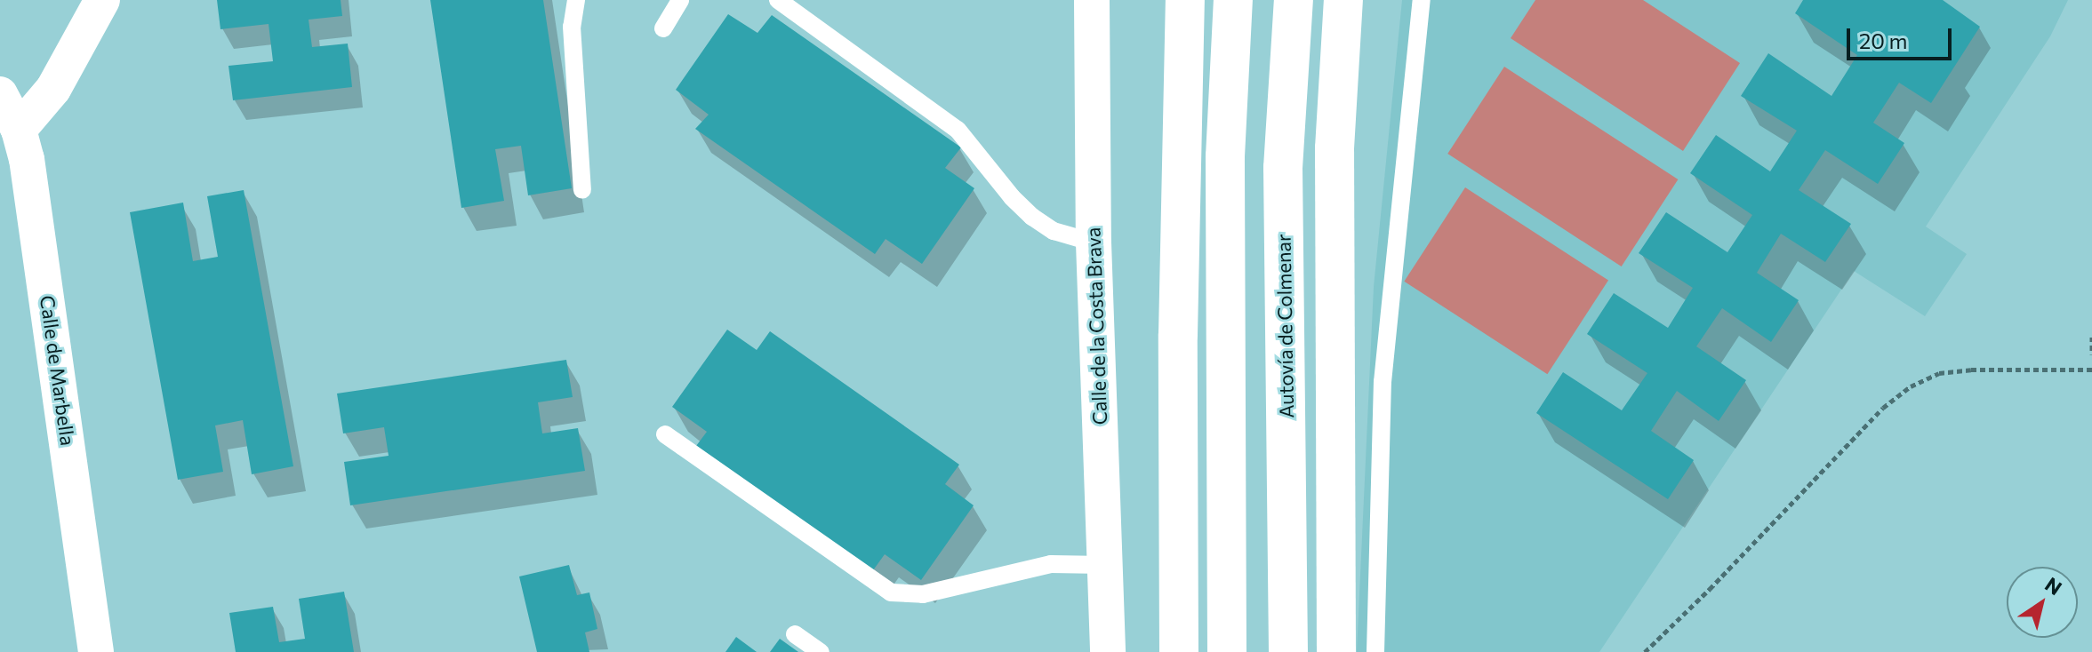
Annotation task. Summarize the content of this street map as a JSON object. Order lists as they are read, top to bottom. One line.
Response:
{"streets":{"highway":["Autovía de Colmenar"],"street":["Calle de la Costa Brava","Calle de Marbella"]},"scale_bar":"20 m","north":"top right"}
